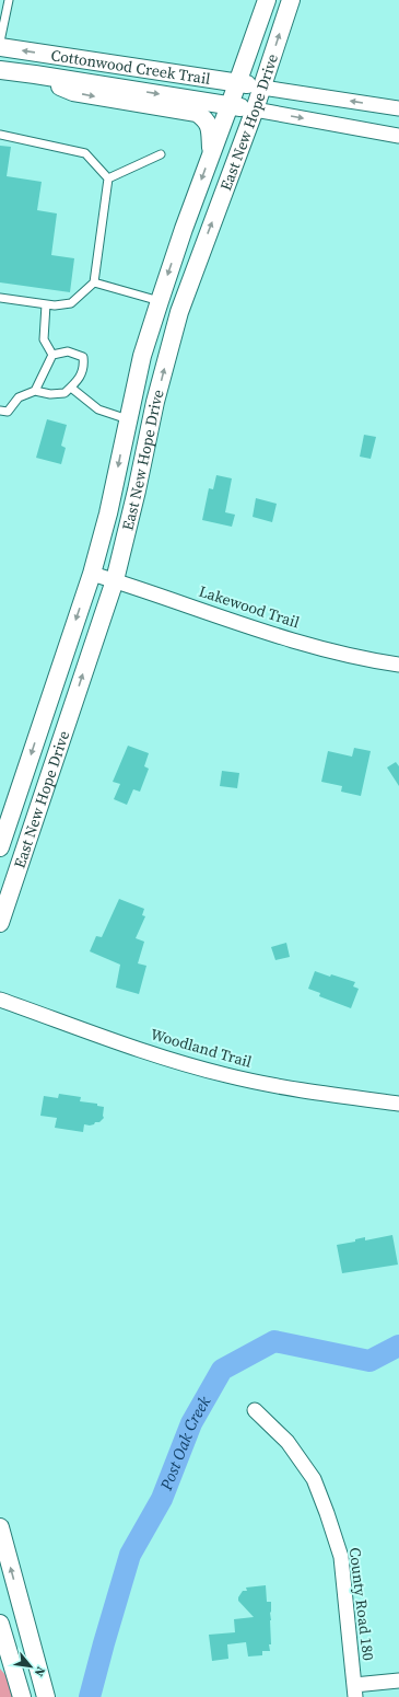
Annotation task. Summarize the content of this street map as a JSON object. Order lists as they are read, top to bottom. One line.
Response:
{"streets":{"street":["Cottonwood Creek Trail","East New Hope Drive","Lakewood Trail","Woodland Trail","County Road 180"]},"crossings":[["Cottonwood Creek Trail","East New Hope Drive"],["East New Hope Drive","Lakewood Trail"]],"water":["Post Oak Creek"],"north":"bottom right"}
